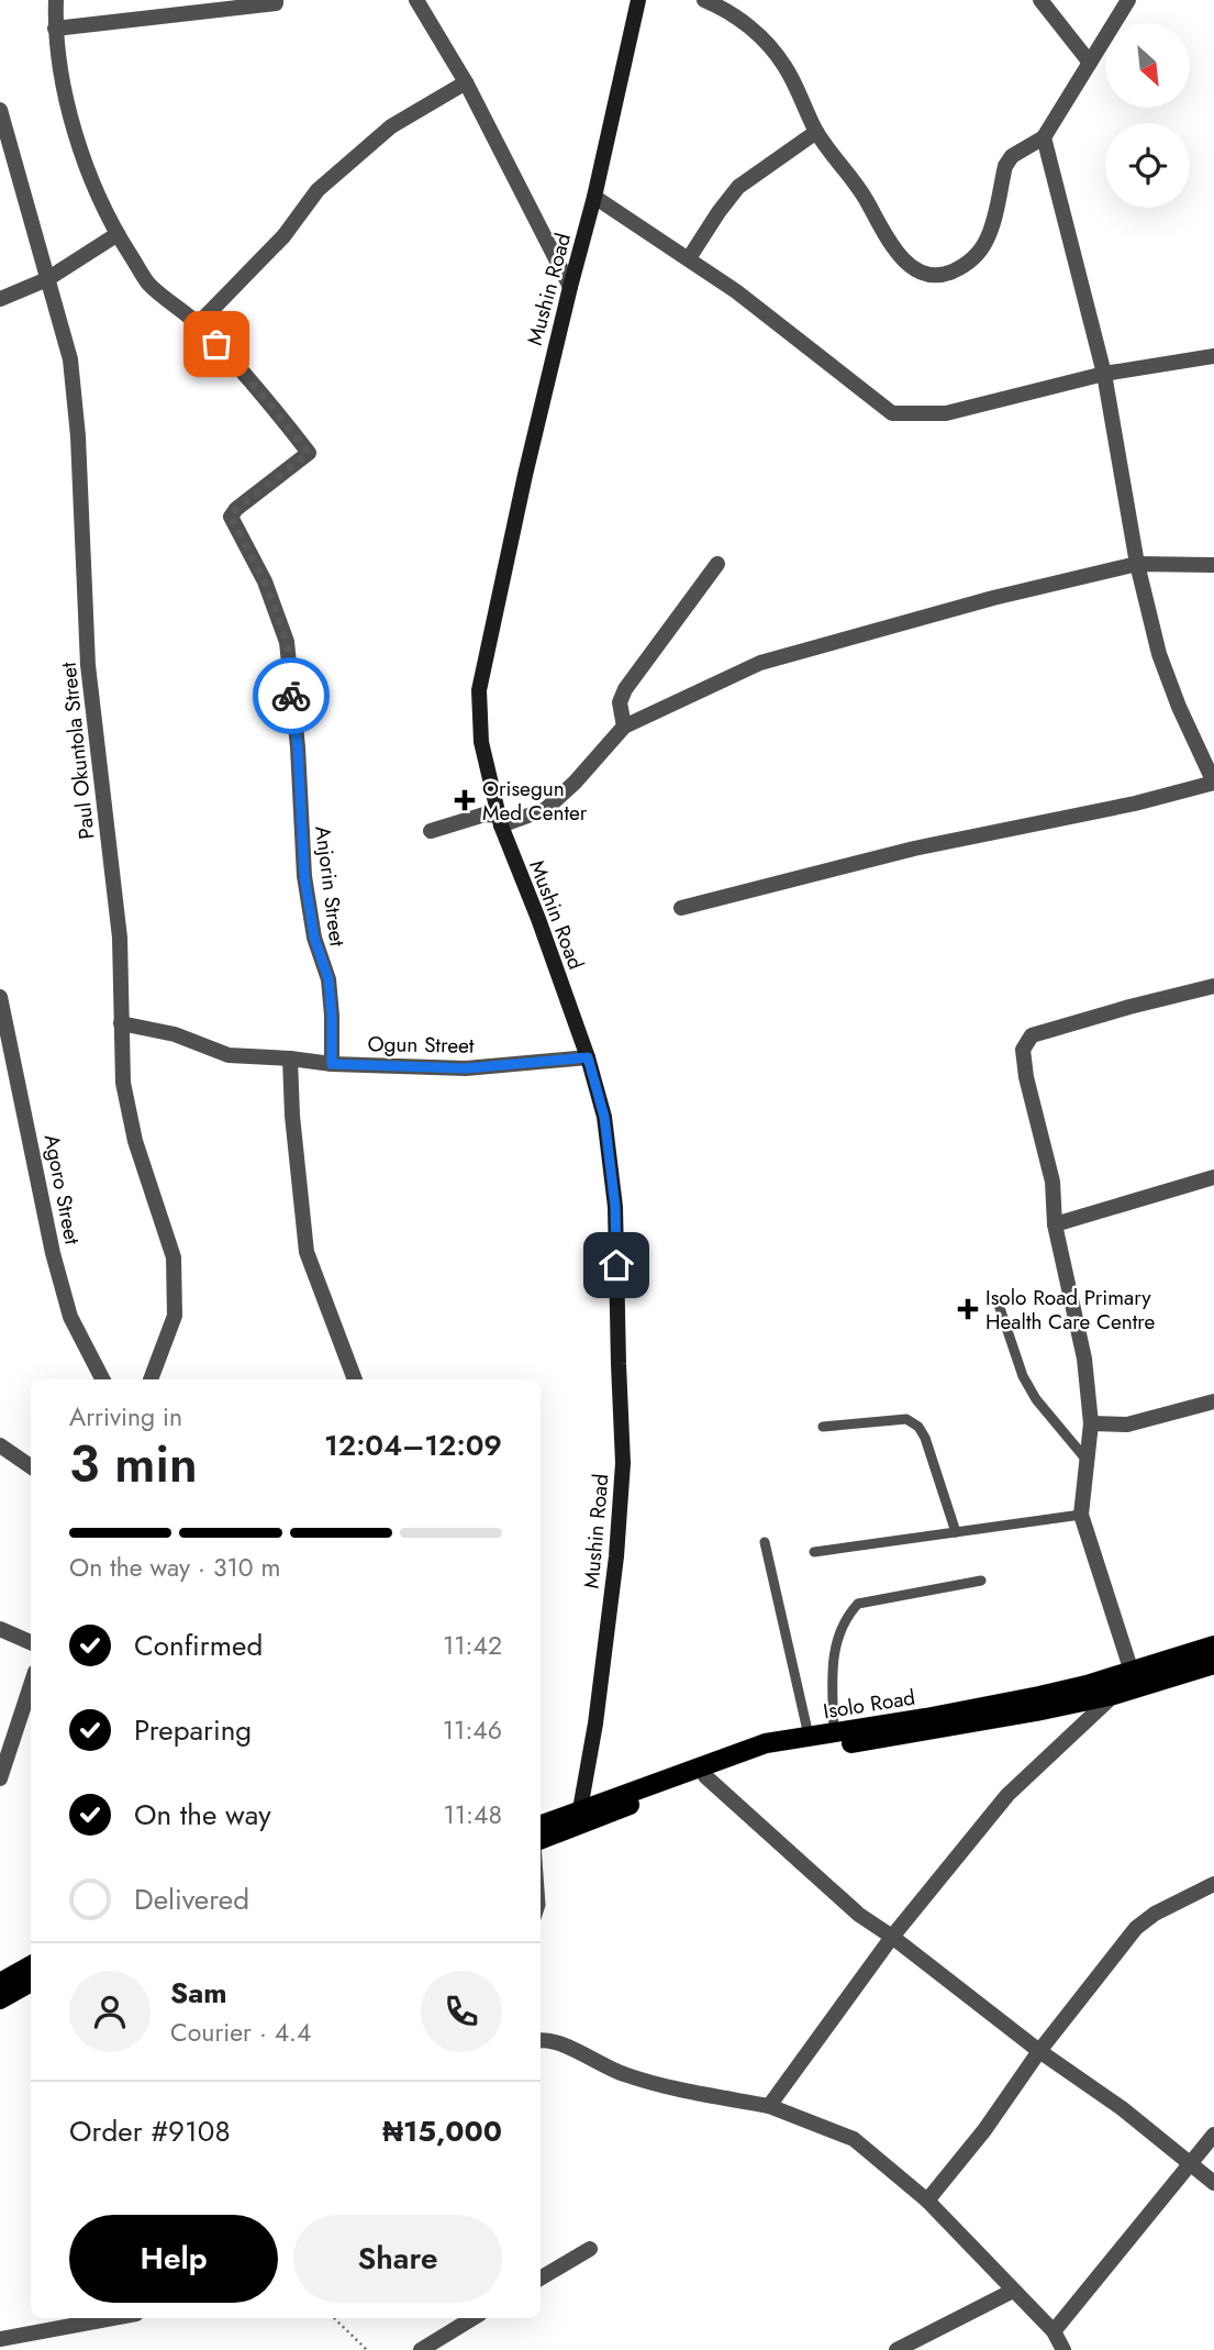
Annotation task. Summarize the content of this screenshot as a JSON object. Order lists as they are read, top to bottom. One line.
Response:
{"streets":{"main road":["Mushin Road","Isolo Road"],"street":["Paul Okuntola Street","Anjorin Street","Ogun Street","Agoro Street"]},"crossings":[["Mushin Road","Ogun Street"],["Mushin Road","Isolo Road"],["Paul Okuntola Street","Ogun Street"],["Anjorin Street","Ogun Street"]],"places":{"health":["Orisegun Med Center","Isolo Road Primary Health Care Centre"]},"north":"bottom right","page":{"heading":["3 min","Arriving in","12:04–12:09"],"panel":["Sam","Courier · 4.4","Order #9108","₦15,000"],"bar":"On the way · 310 m","list":[["Confirmed","11:42"],["Preparing","11:46"],["On the way","11:48"],"Delivered"],"buttons":["Help","Share"]}}
